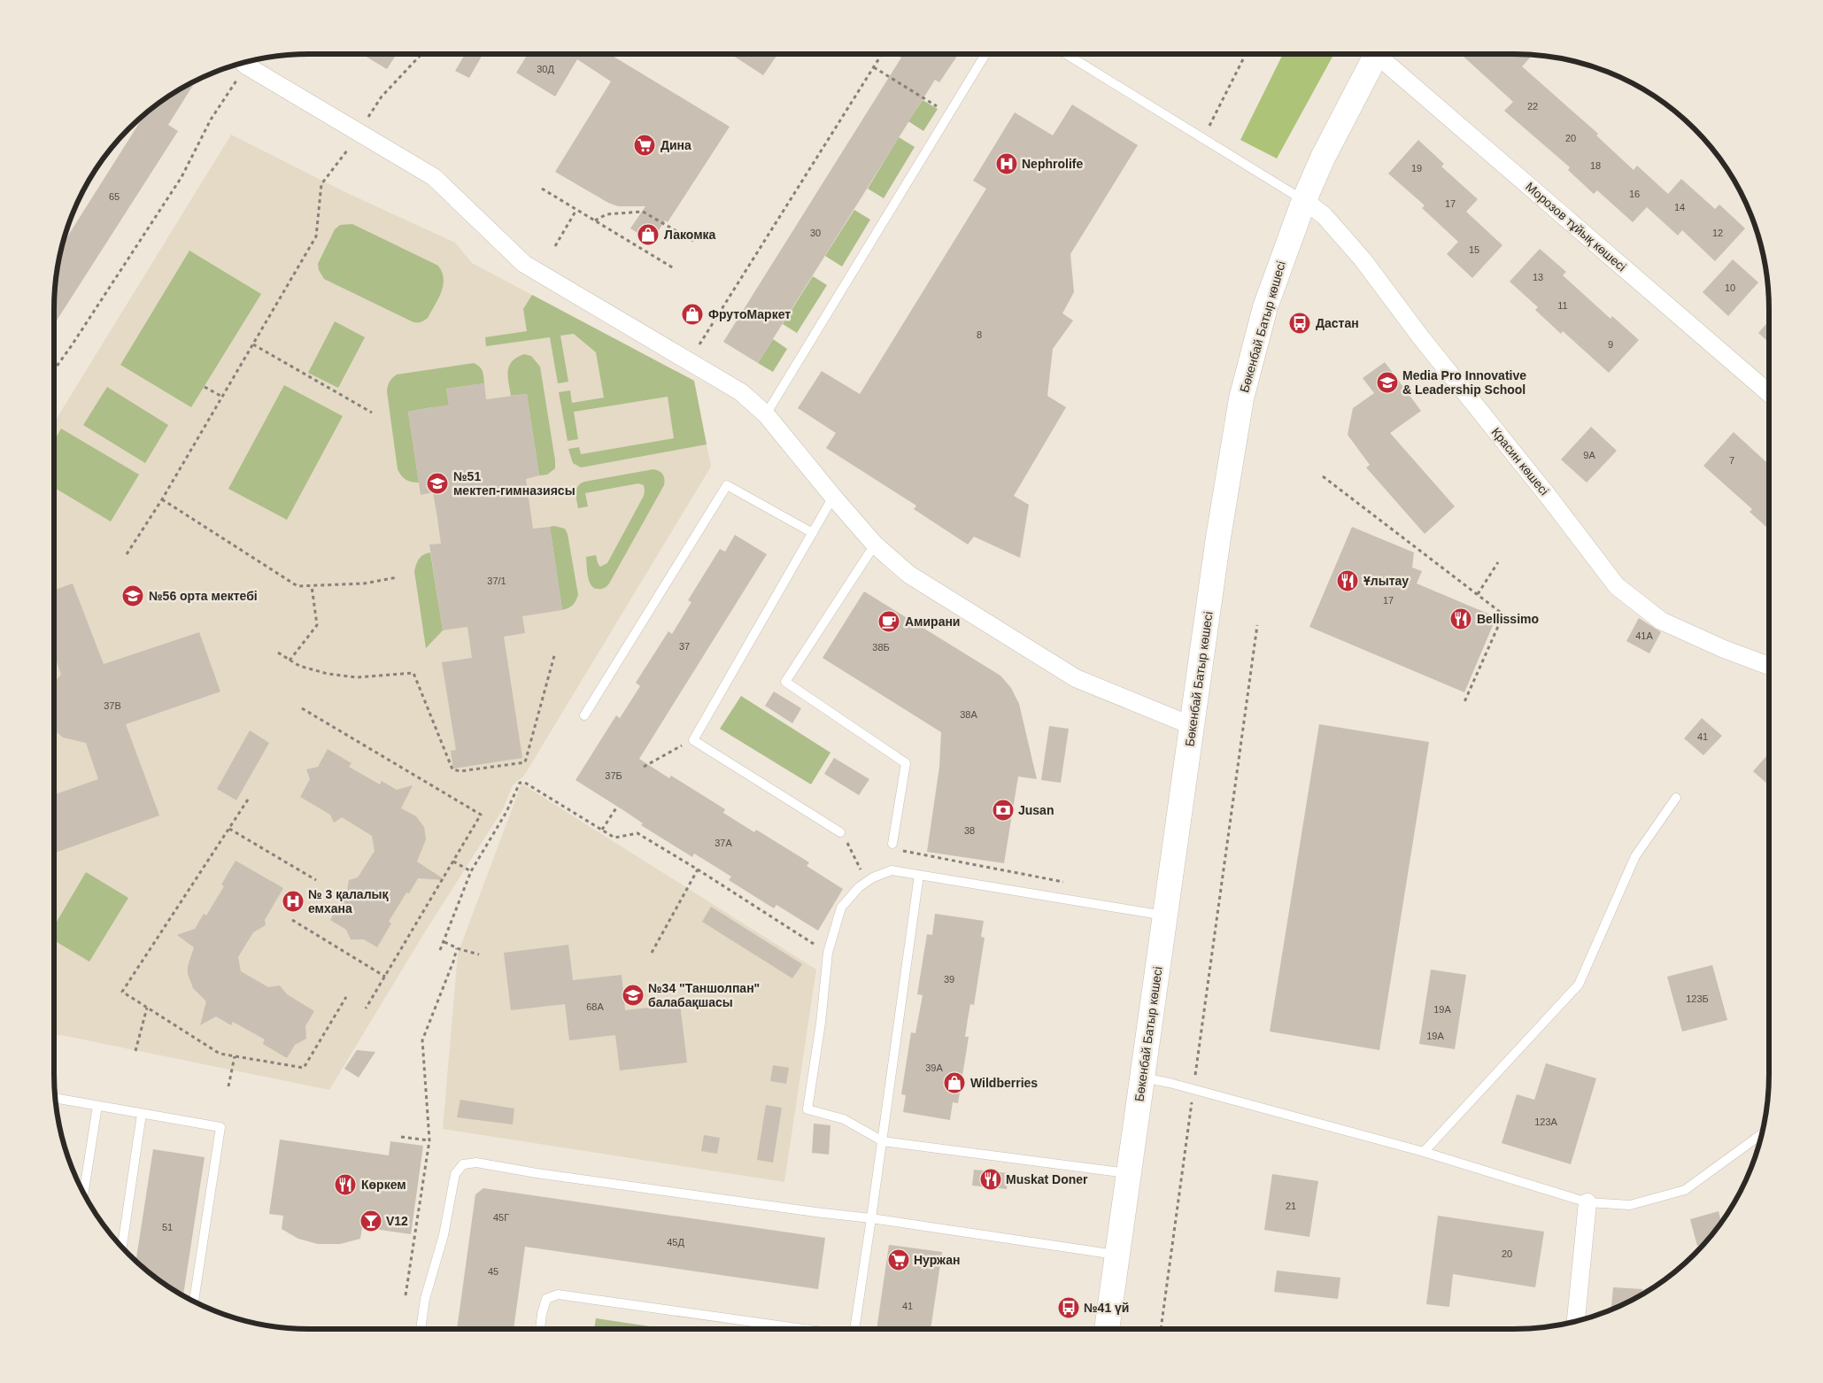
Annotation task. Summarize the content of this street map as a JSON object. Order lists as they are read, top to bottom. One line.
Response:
{"streets":{"main road":["Бөкенбай Батыр көшесі"],"street":["Морозов тұйық көшесі","Красин көшесі"]},"crossings":[["Бөкенбай Батыр көшесі","Красин көшесі"]],"places":{"supermarket":["Дина","Нуржан"],"hospital":["Nephrolife","№ 3 қалалық емхана"],"shop":["Лакомка","ФрутоМаркет","Wildberries"],"bus stop":["Дастан","№41 үй"],"school or university":["Media Pro Innovative & Leadership School","№51 мектеп-гимназиясы","№56 орта мектебі","№34 \"Таншолпан\" балабақшасы"],"restaurant":["Ұлытау","Bellissimo","Muskat Doner","Көркем"],"cafe":["Амирани"],"bank":["Jusan"],"bar":["V12"]},"house_numbers":["30Д","22","20","18","19","16","65","17","14","30","12","15","13","10","11","8","9","9А","7","37/1","17","41А","37","38Б","37В","38А","41","37Б","38","37А","39","123Б","68А","19А","19А","39А","123А","21","45Г","51","45Д","20","45","41"]}
